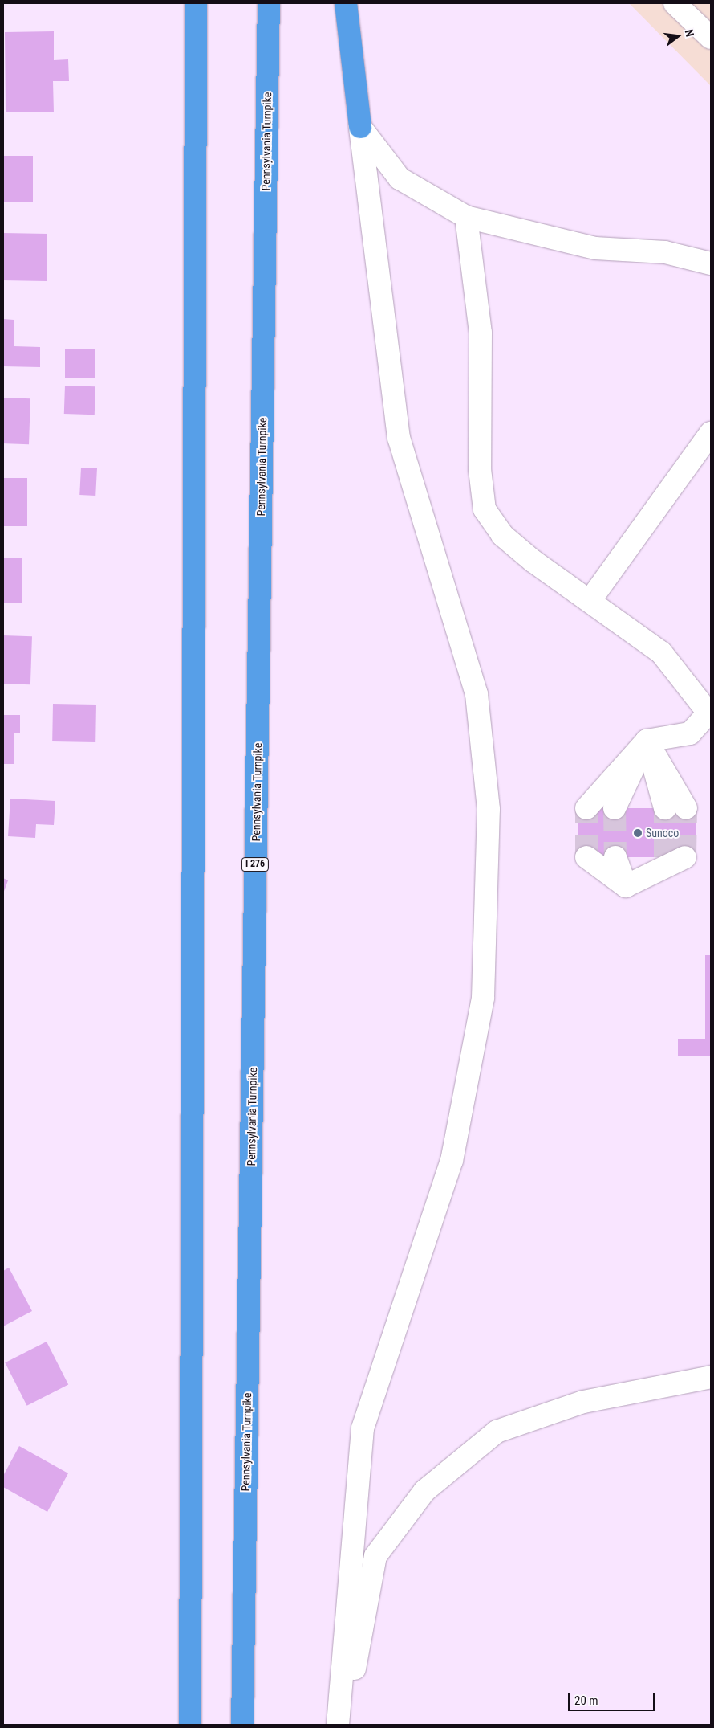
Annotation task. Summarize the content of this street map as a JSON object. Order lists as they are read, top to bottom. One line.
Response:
{"streets":{"highway":["Pennsylvania Turnpike","I 276"]},"places":["Sunoco"],"scale_bar":"20 m","north":"right"}
